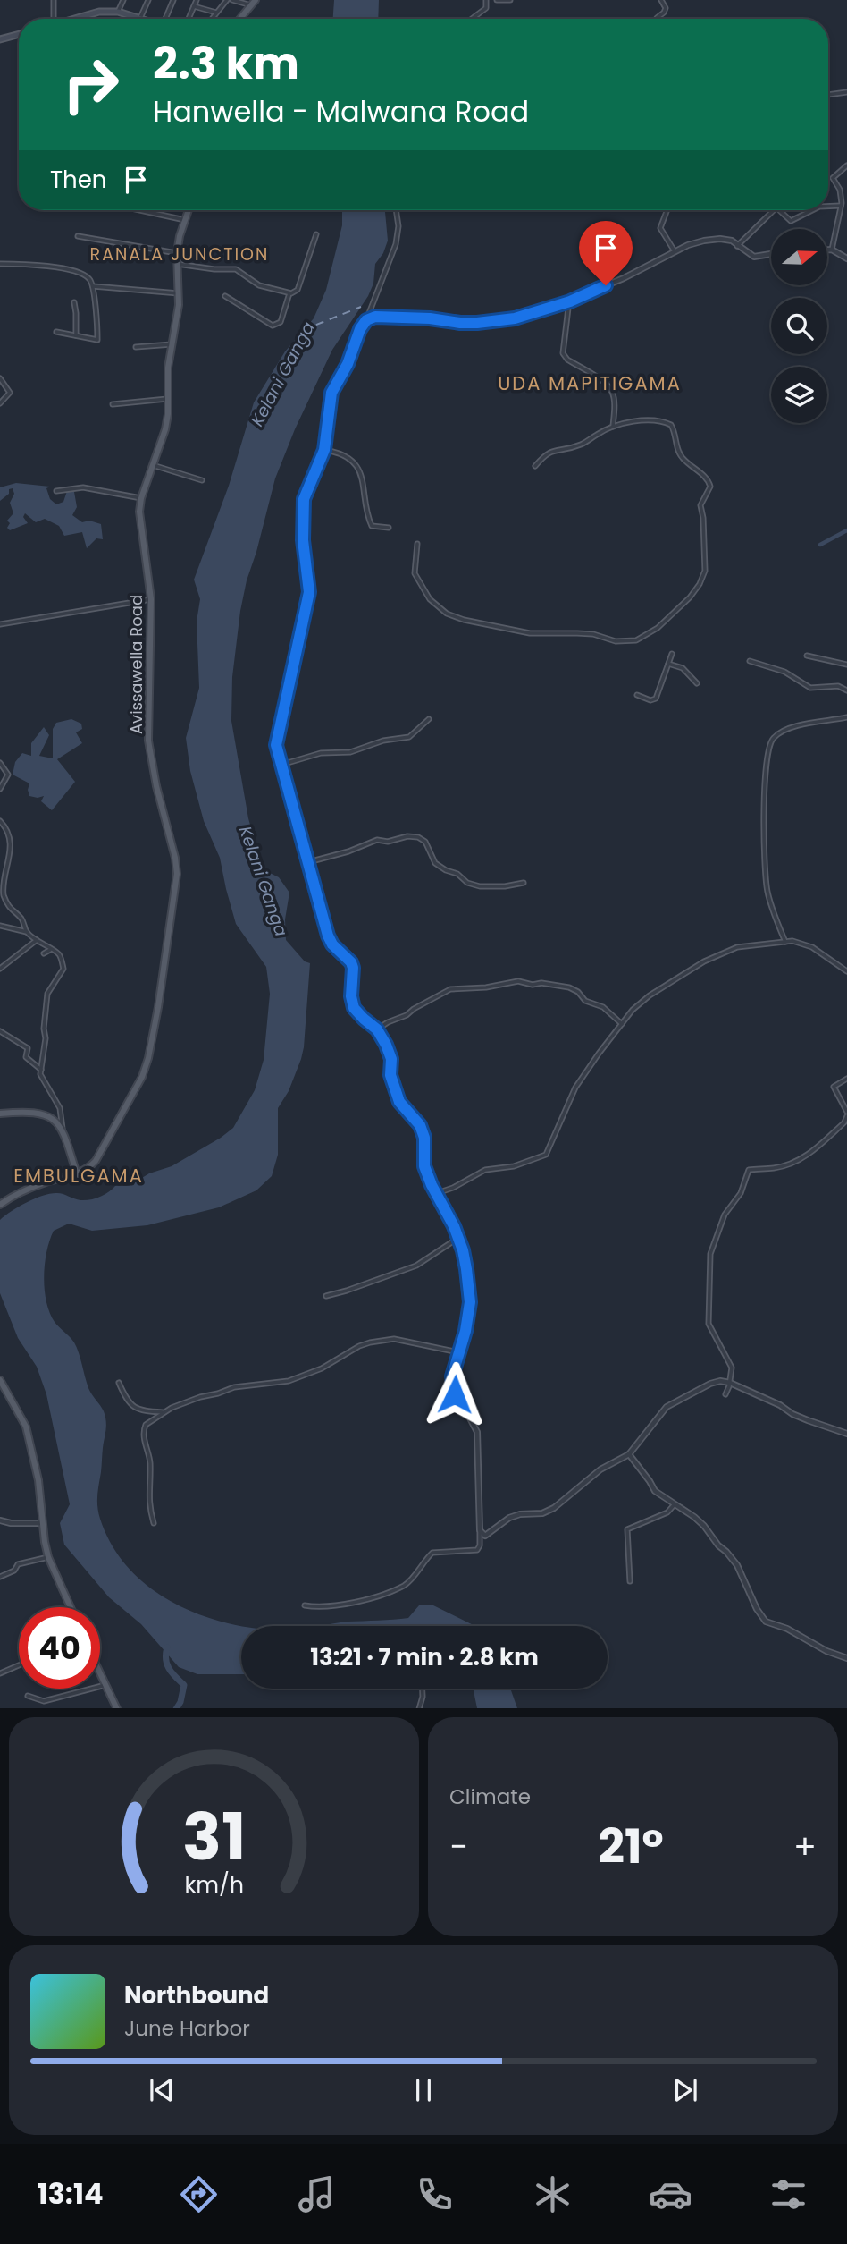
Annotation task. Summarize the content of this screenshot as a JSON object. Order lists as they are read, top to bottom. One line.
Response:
{"streets":{"main road":["Avissawella Road"]},"districts":["RANALA JUNCTION","UDA MAPITIGAMA","EMBULGAMA"],"water":["Kelani Ganga"],"north":"right","page":{"turn":["2.3 km","Hanwella - Malwana Road"],"then":"Then","limit":"40","trip":"13:21 · 7 min · 2.8 km","tile":"Climate","heat":["−","21°","+"],"song":["Northbound","June Harbor"],"tabs":"13:14","gauge":["31","km/h"]}}
